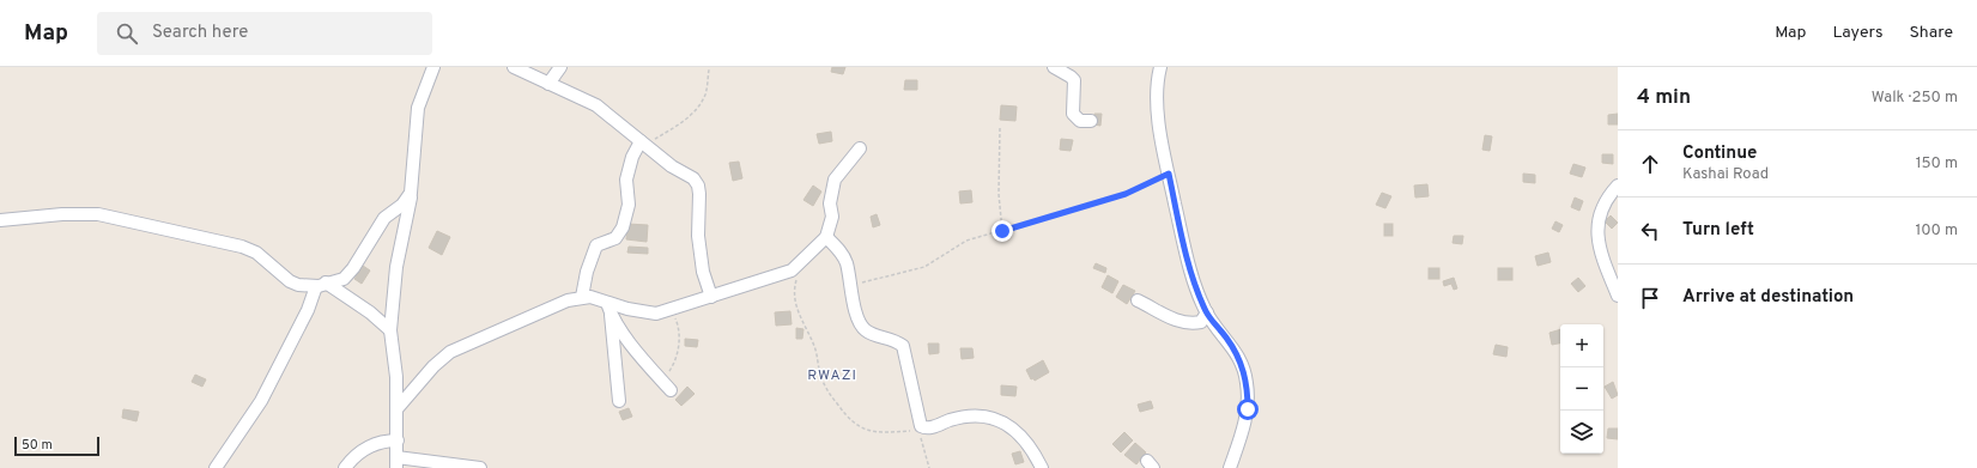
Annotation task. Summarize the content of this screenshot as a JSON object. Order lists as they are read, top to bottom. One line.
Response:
{"districts":["RWAZI"],"scale_bar":"50 m","page":{"header":"Map","search":"Search here","nav":["Map","Layers","Share"],"heading":["4 min","Walk · 250 m"],"list":[["Continue","Kashai Road","150 m"],["Turn left","100 m"],"Arrive at destination"],"map_buttons":["+","−"],"scale":"50 m"}}
